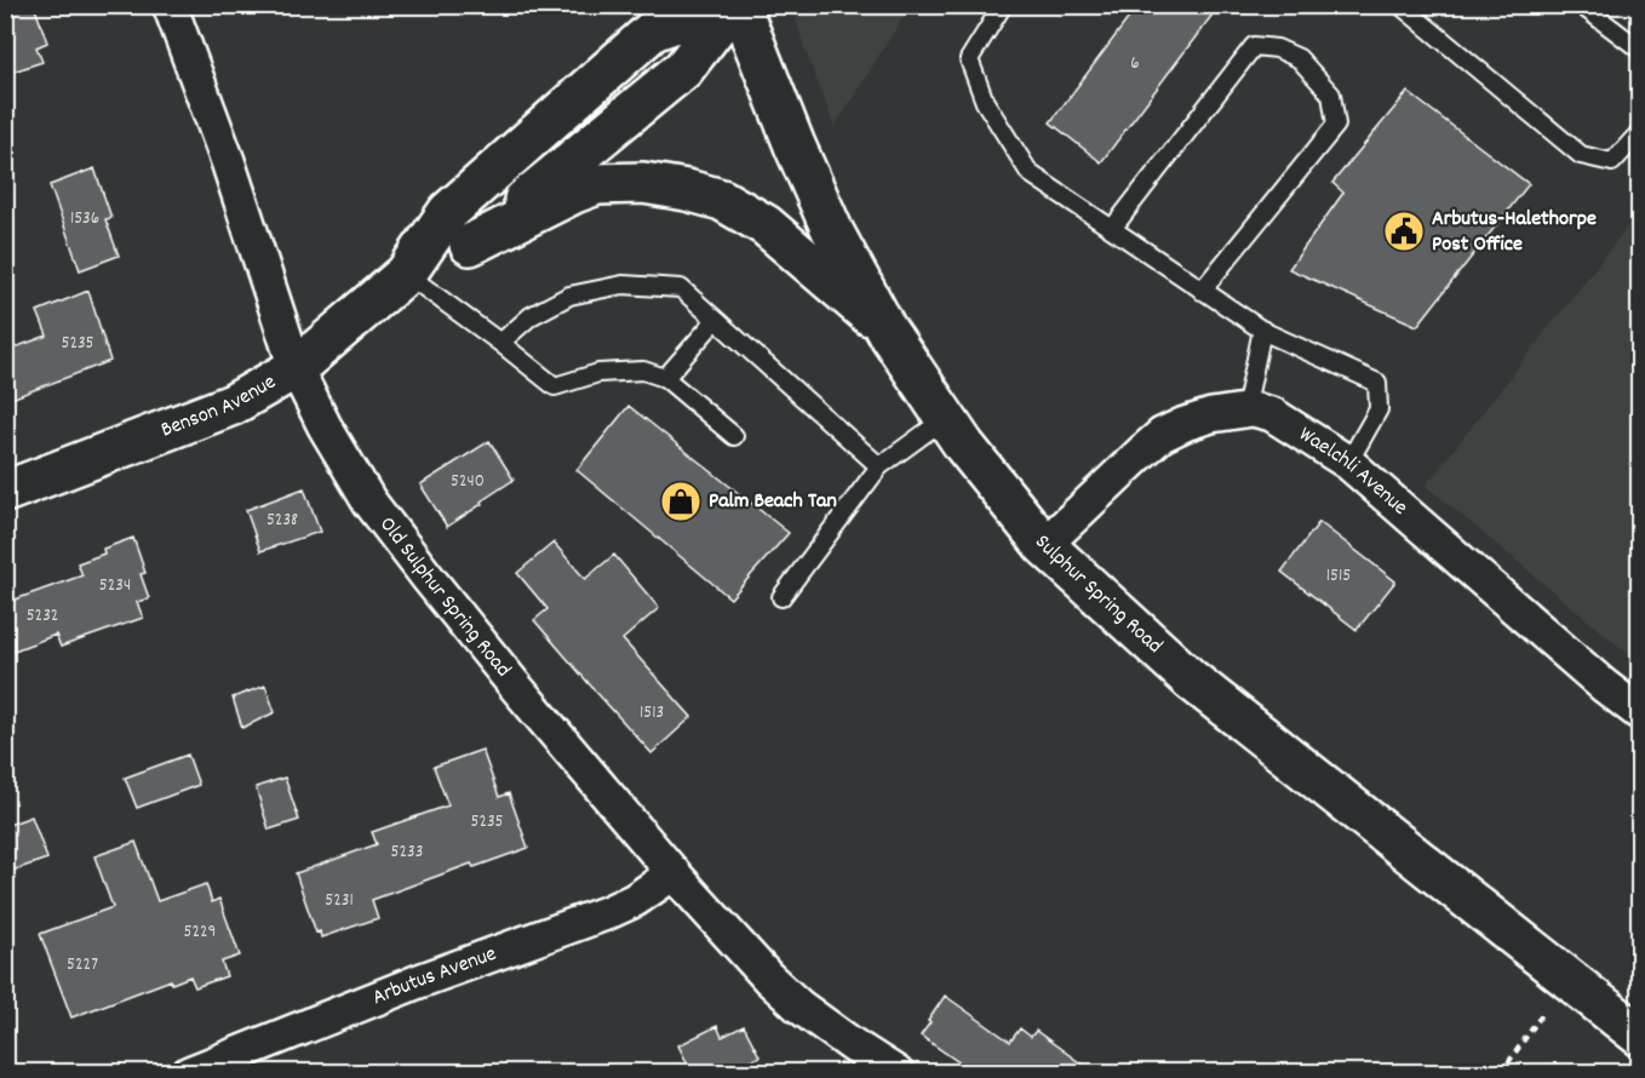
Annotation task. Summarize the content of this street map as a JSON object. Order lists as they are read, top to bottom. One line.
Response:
{"streets":{"main road":["Benson Avenue","Sulphur Spring Road"],"street":["Waelchli Avenue","Old Sulphur Spring Road","Arbutus Avenue"]},"crossings":[["Benson Avenue","Old Sulphur Spring Road"],["Waelchli Avenue","Sulphur Spring Road"],["Old Sulphur Spring Road","Arbutus Avenue"]],"places":{"public building":["Arbutus-Halethorpe Post Office"],"shop":["Palm Beach Tan"]},"house_numbers":["6","1536","5235","5240","5238","1515","5234","5232","1513","5235","5233","5231","5229","5227"]}
